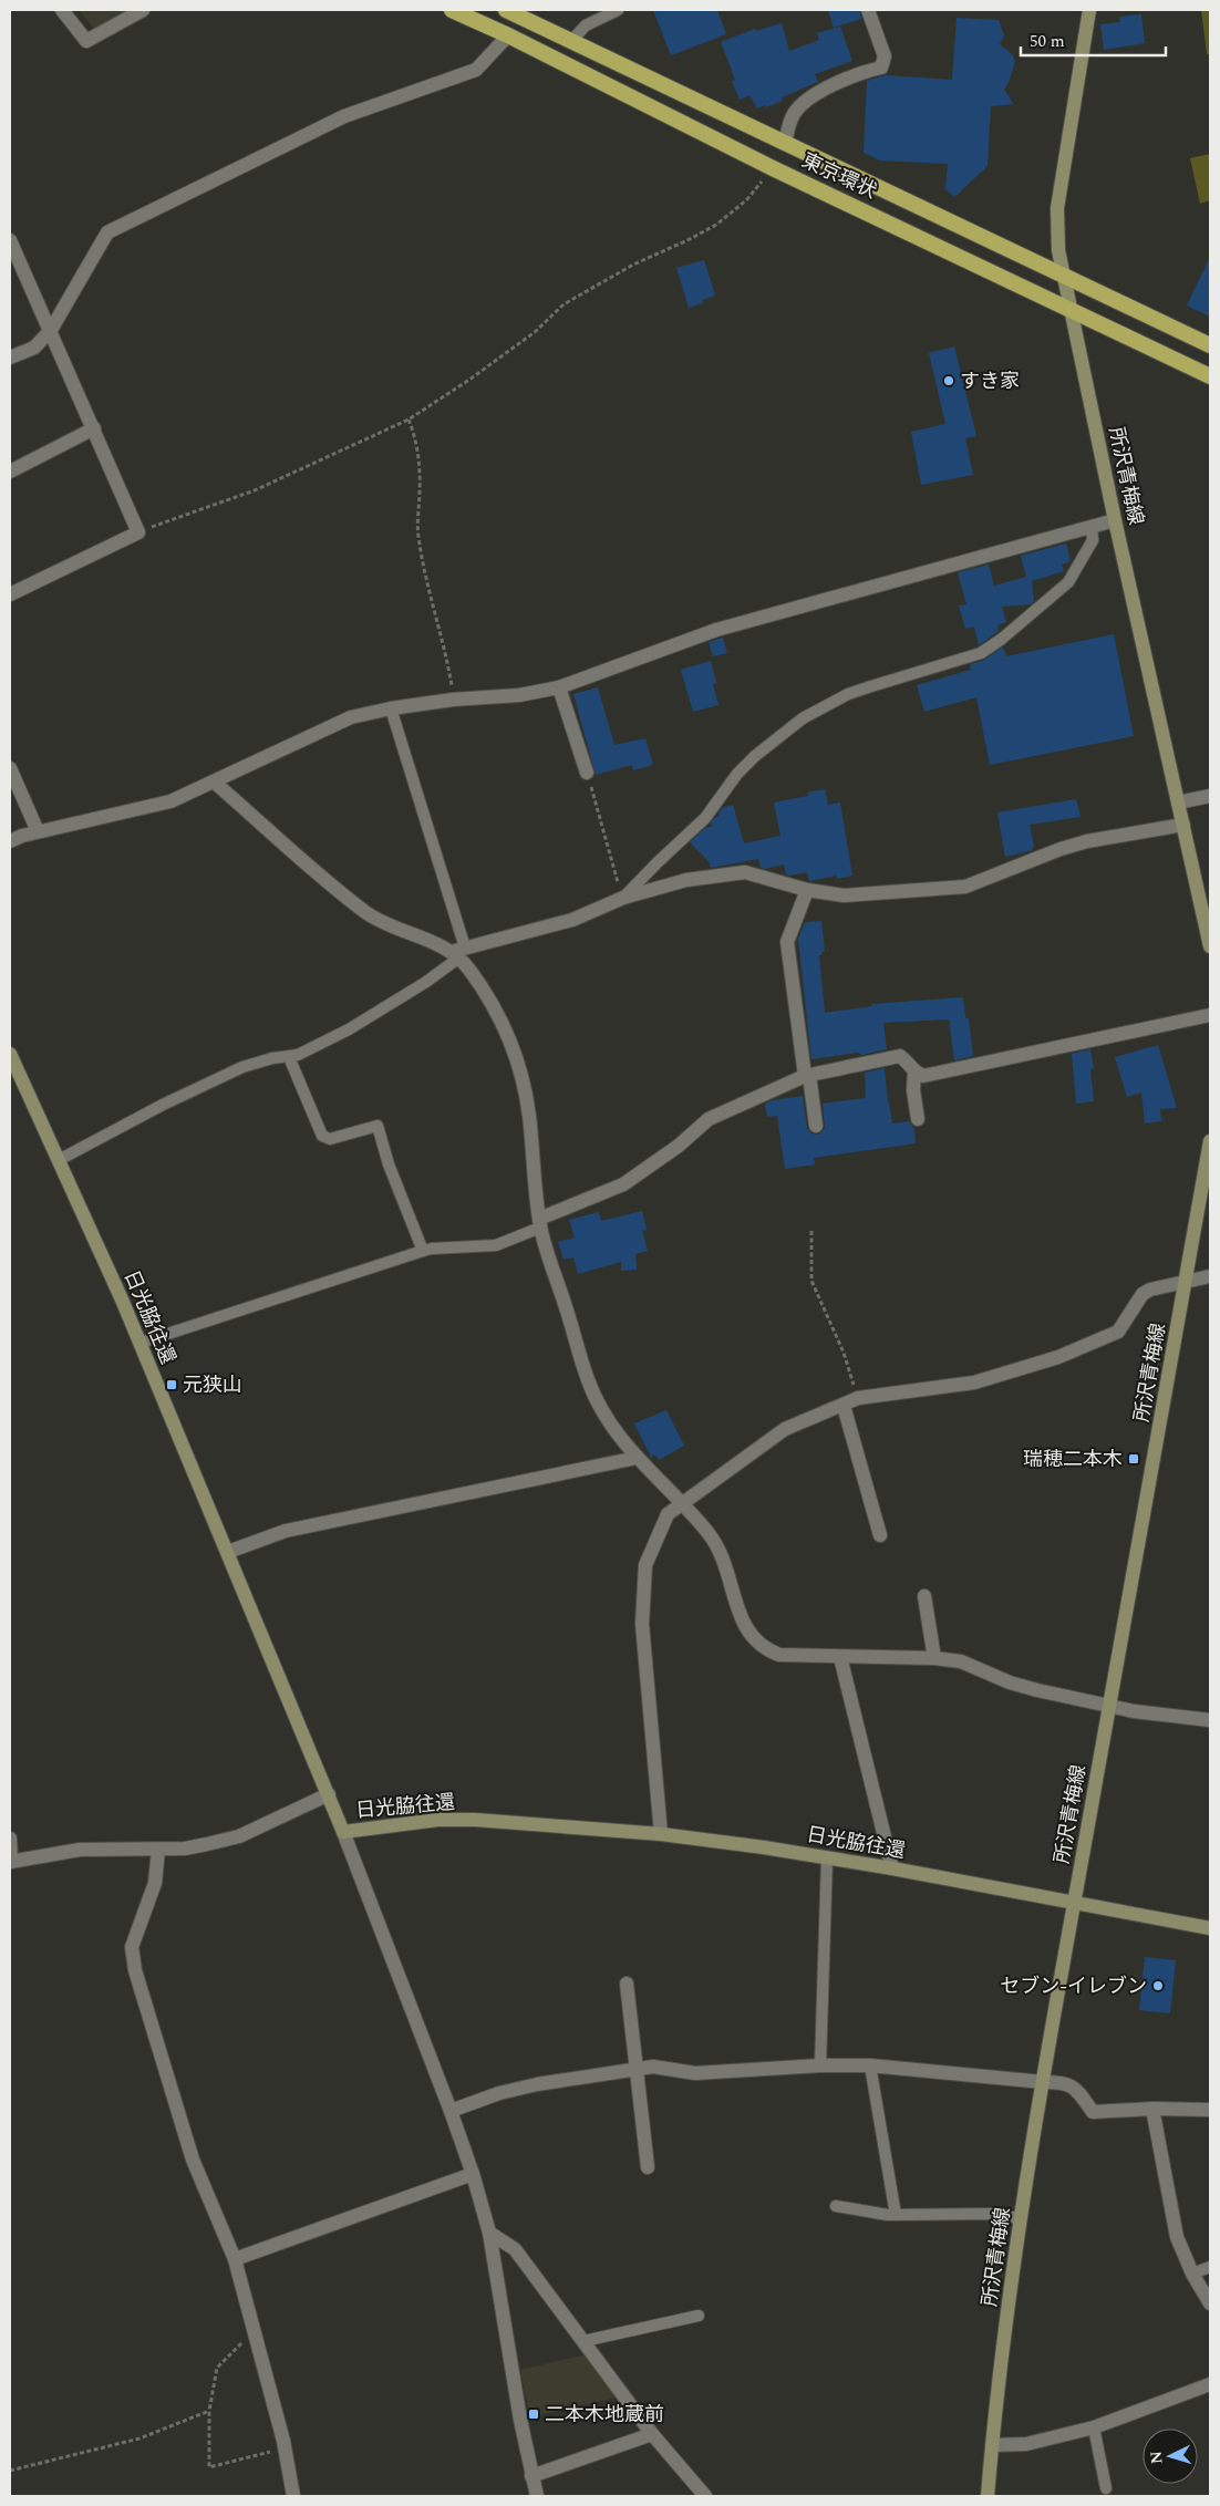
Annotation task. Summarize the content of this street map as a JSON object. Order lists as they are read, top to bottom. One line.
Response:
{"streets":{"highway":["東京環状"],"main road":["所沢青梅線","日光脇往還"]},"crossings":[["東京環状","所沢青梅線"],["所沢青梅線","日光脇往還"]],"places":{"other":["すき家","セブン-イレブン"],"transit":["元狭山","瑞穂二本木","二本木地蔵前"]},"scale_bar":"50 m","north":"left"}
